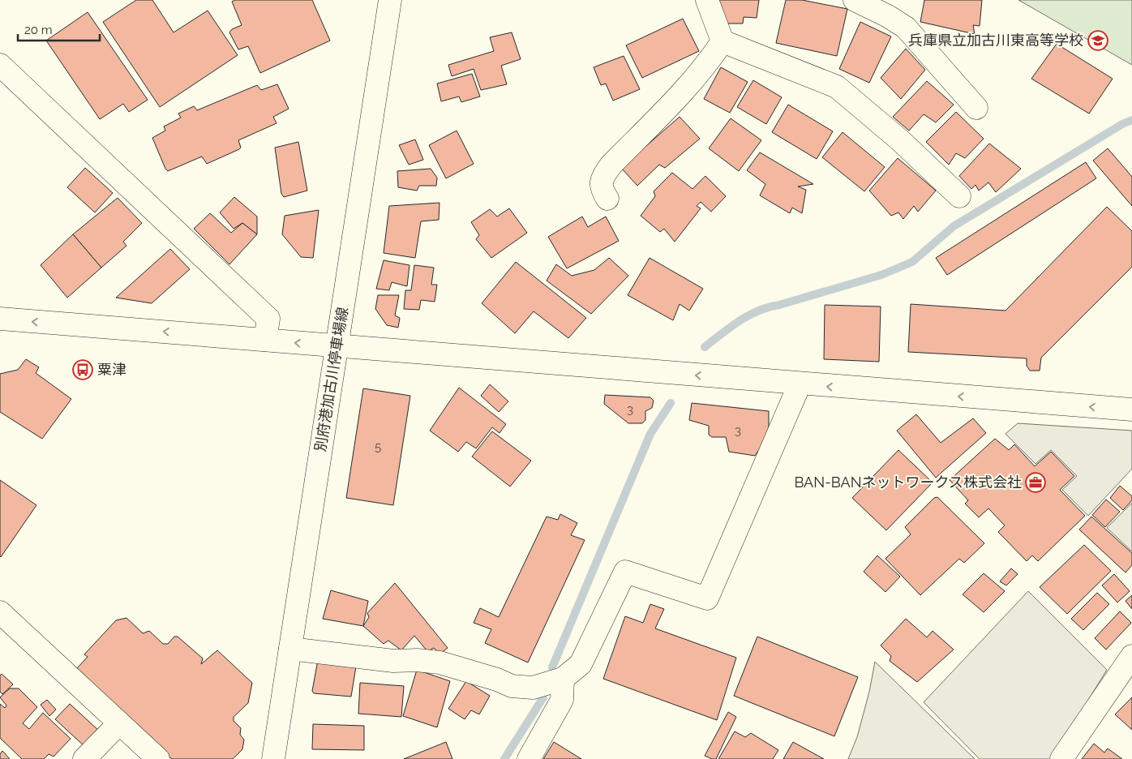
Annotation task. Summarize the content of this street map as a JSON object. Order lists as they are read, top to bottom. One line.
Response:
{"streets":{"street":["別府港加古川停車場線"]},"places":{"school or university":["兵庫県立加古川東高等学校"],"bus stop":["粟津"],"office":["BAN-BANネットワークス株式会社"]},"house_numbers":["3","3","5"],"scale_bar":"20 m"}
